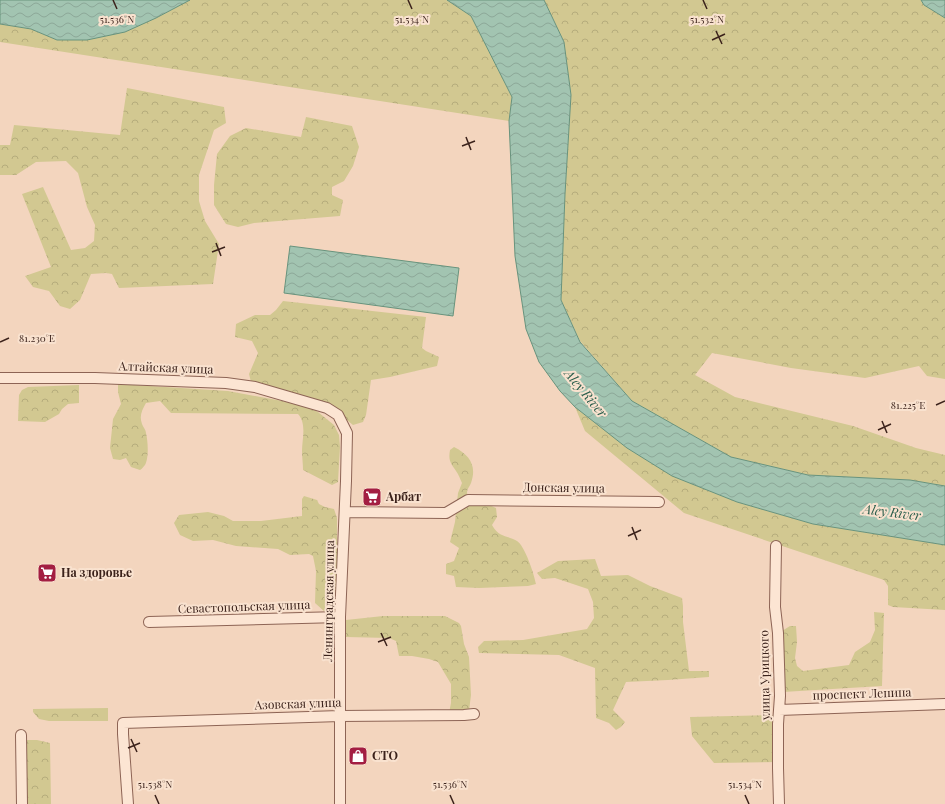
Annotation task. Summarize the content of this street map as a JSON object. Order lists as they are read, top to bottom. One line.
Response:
{"streets":{"street":["Алтайская улица","Донская улица","Ленинградская улица","Севастопольская улица","улица Урицкого","проспект Ленина","Азовская улица"]},"crossings":[["Алтайская улица","Ленинградская улица"],["Донская улица","Ленинградская улица"],["Ленинградская улица","Севастопольская улица"],["Ленинградская улица","Азовская улица"],["улица Урицкого","проспект Ленина"]],"water":["Aley River"],"places":{"supermarket":["Арбат","На здоровье"],"shop":["СТО"]},"coordinates":["51.536°N","51.534°N","51.532°N","81.230°E","81.225°E","51.538°N"]}
